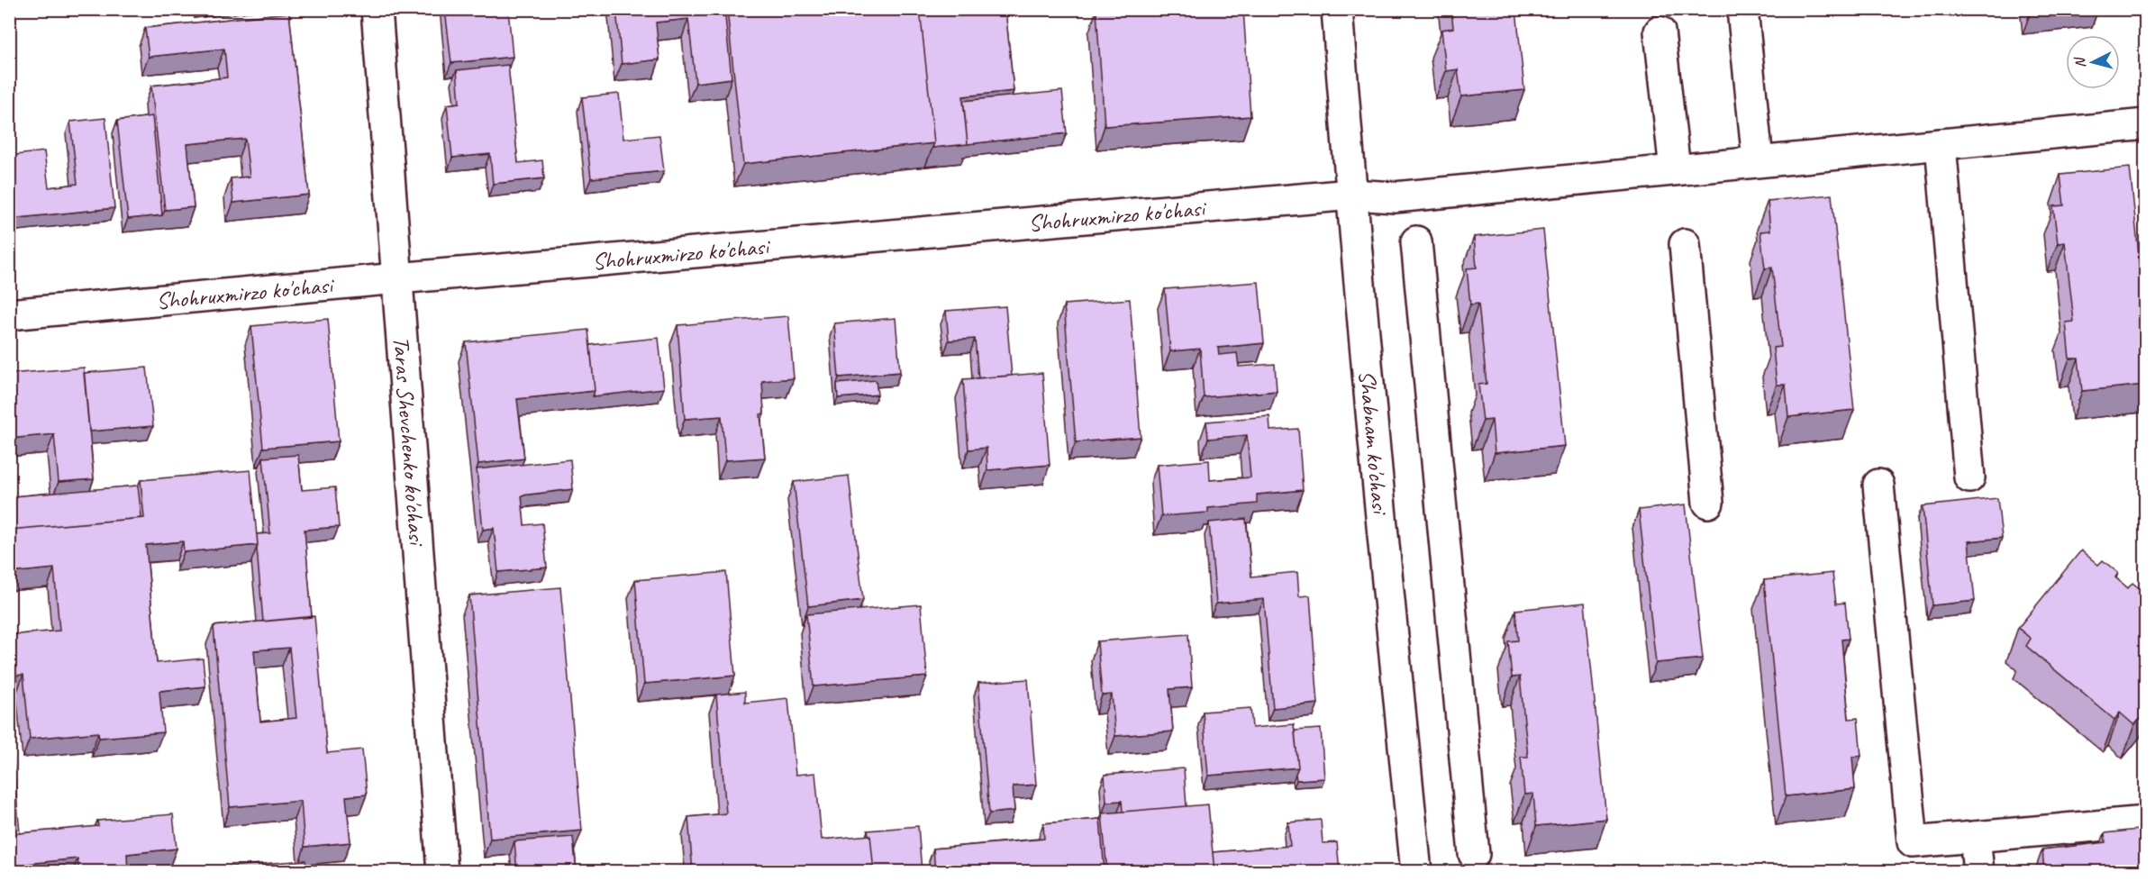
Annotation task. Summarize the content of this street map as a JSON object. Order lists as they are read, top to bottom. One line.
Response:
{"streets":{"street":["Shohruxmirzo ko'chasi","Taras Shevchenko ko'chasi","Shabnam ko'chasi"]},"crossings":[["Shohruxmirzo ko'chasi","Taras Shevchenko ko'chasi"],["Shohruxmirzo ko'chasi","Shabnam ko'chasi"]],"north":"left"}
